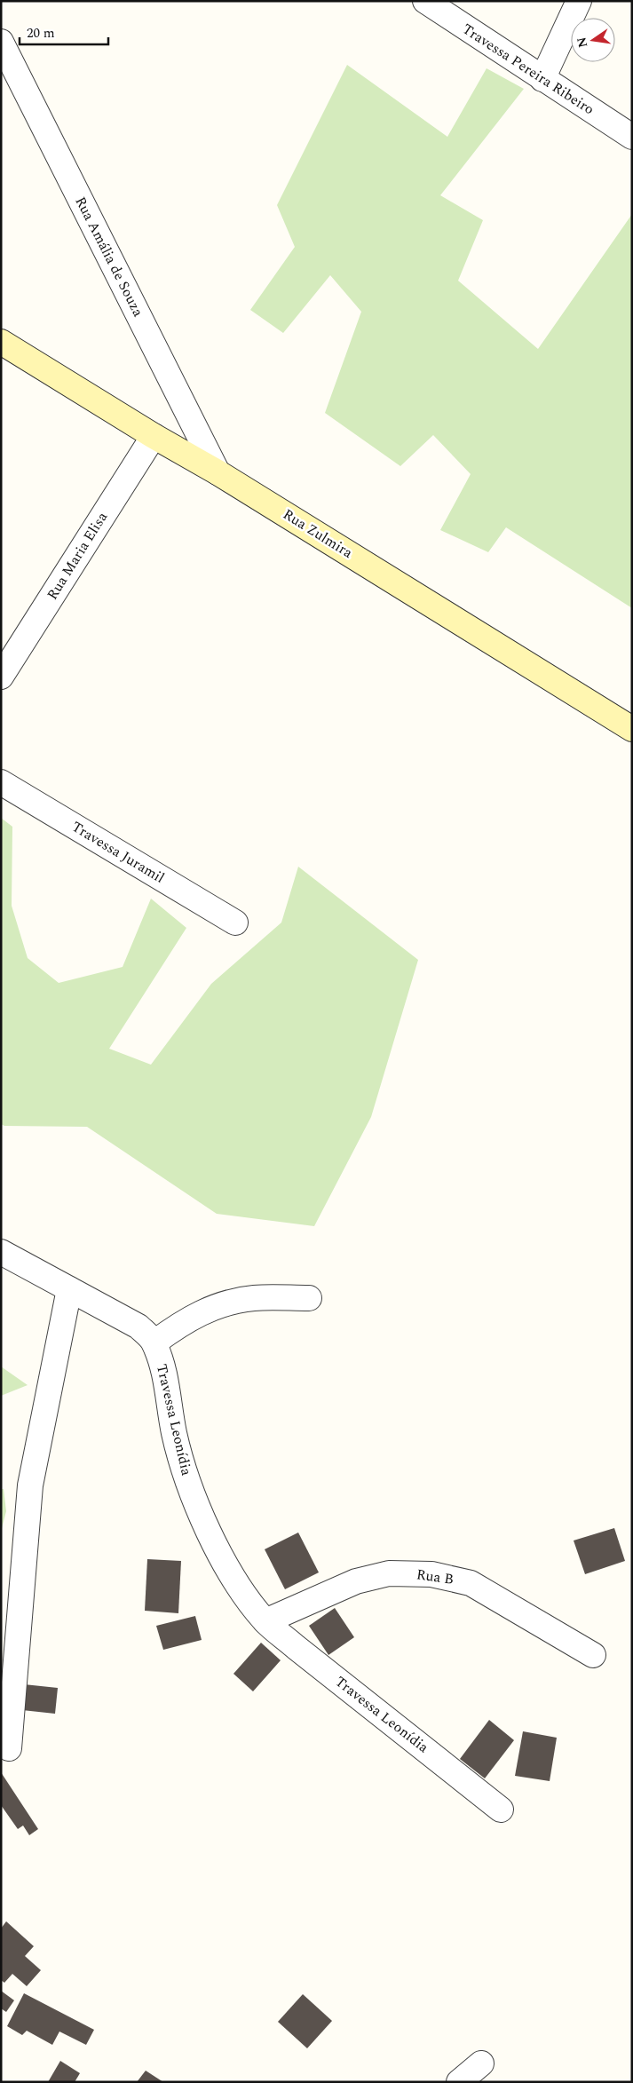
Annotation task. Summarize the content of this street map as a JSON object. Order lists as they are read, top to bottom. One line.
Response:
{"streets":{"street":["Travessa Pereira Ribeiro","Rua Amália de Souza","Rua Zulmira","Rua Maria Elisa","Travessa Juramil","Travessa Leonídia","Rua B"]},"crossings":[["Rua Amália de Souza","Rua Zulmira"],["Rua Zulmira","Rua Maria Elisa"],["Travessa Leonídia","Rua B"]],"scale_bar":"20 m","north":"left"}
